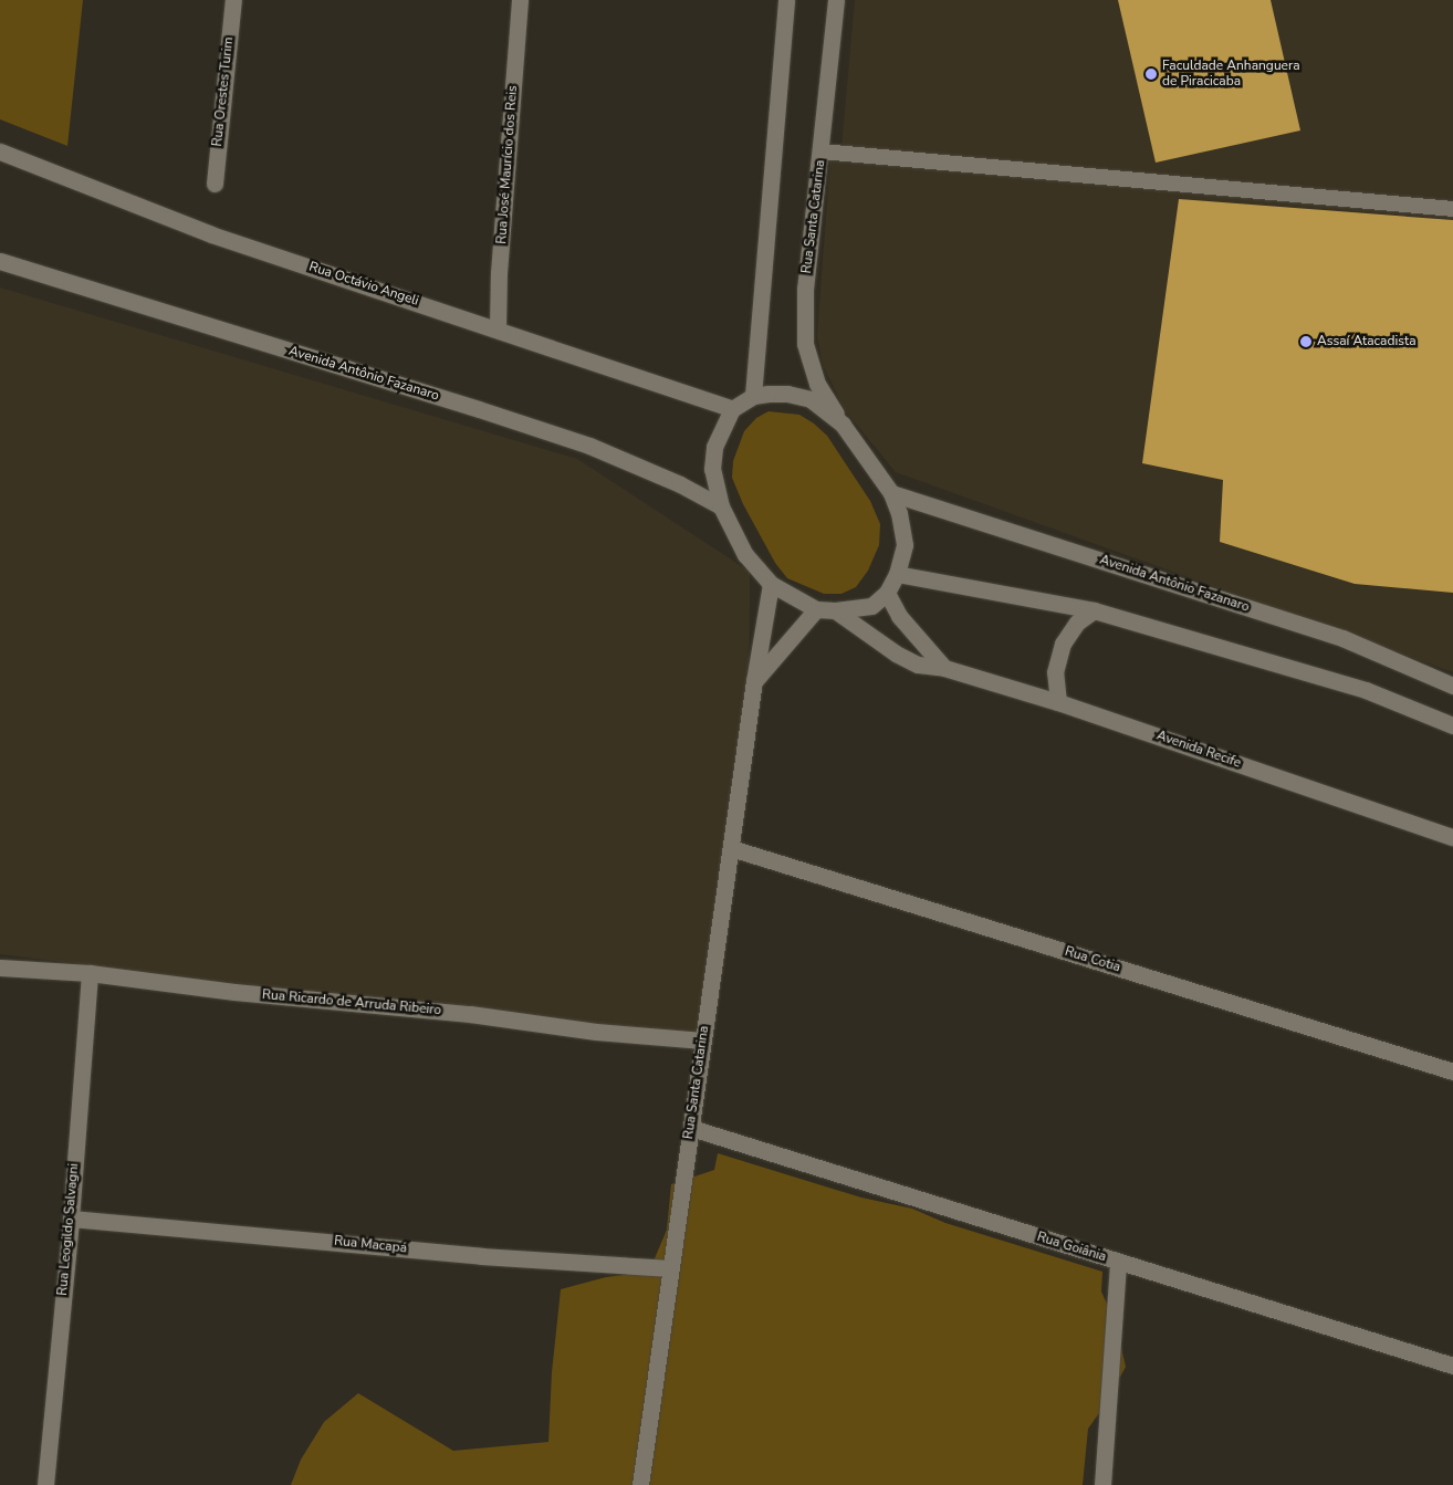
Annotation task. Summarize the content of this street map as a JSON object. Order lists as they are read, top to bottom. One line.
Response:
{"streets":{"street":["Rua Orestes Turim","Rua José Maurício dos Reis","Rua Santa Catarina","Rua Octávio Angeli","Avenida Antônio Fazanaro","Avenida Recife","Rua Cotia","Rua Ricardo de Arruda Ribeiro","Rua Leogildo Salvagni","Rua Macapá","Rua Goiânia"]},"crossings":[["Rua José Maurício dos Reis","Rua Octávio Angeli"],["Rua Santa Catarina","Rua Cotia"],["Rua Santa Catarina","Rua Ricardo de Arruda Ribeiro"],["Rua Santa Catarina","Rua Macapá"],["Rua Santa Catarina","Rua Goiânia"],["Rua Ricardo de Arruda Ribeiro","Rua Leogildo Salvagni"],["Rua Leogildo Salvagni","Rua Macapá"]],"places":["Faculdade Anhanguera de Piracicaba","Assaí Atacadista"]}
